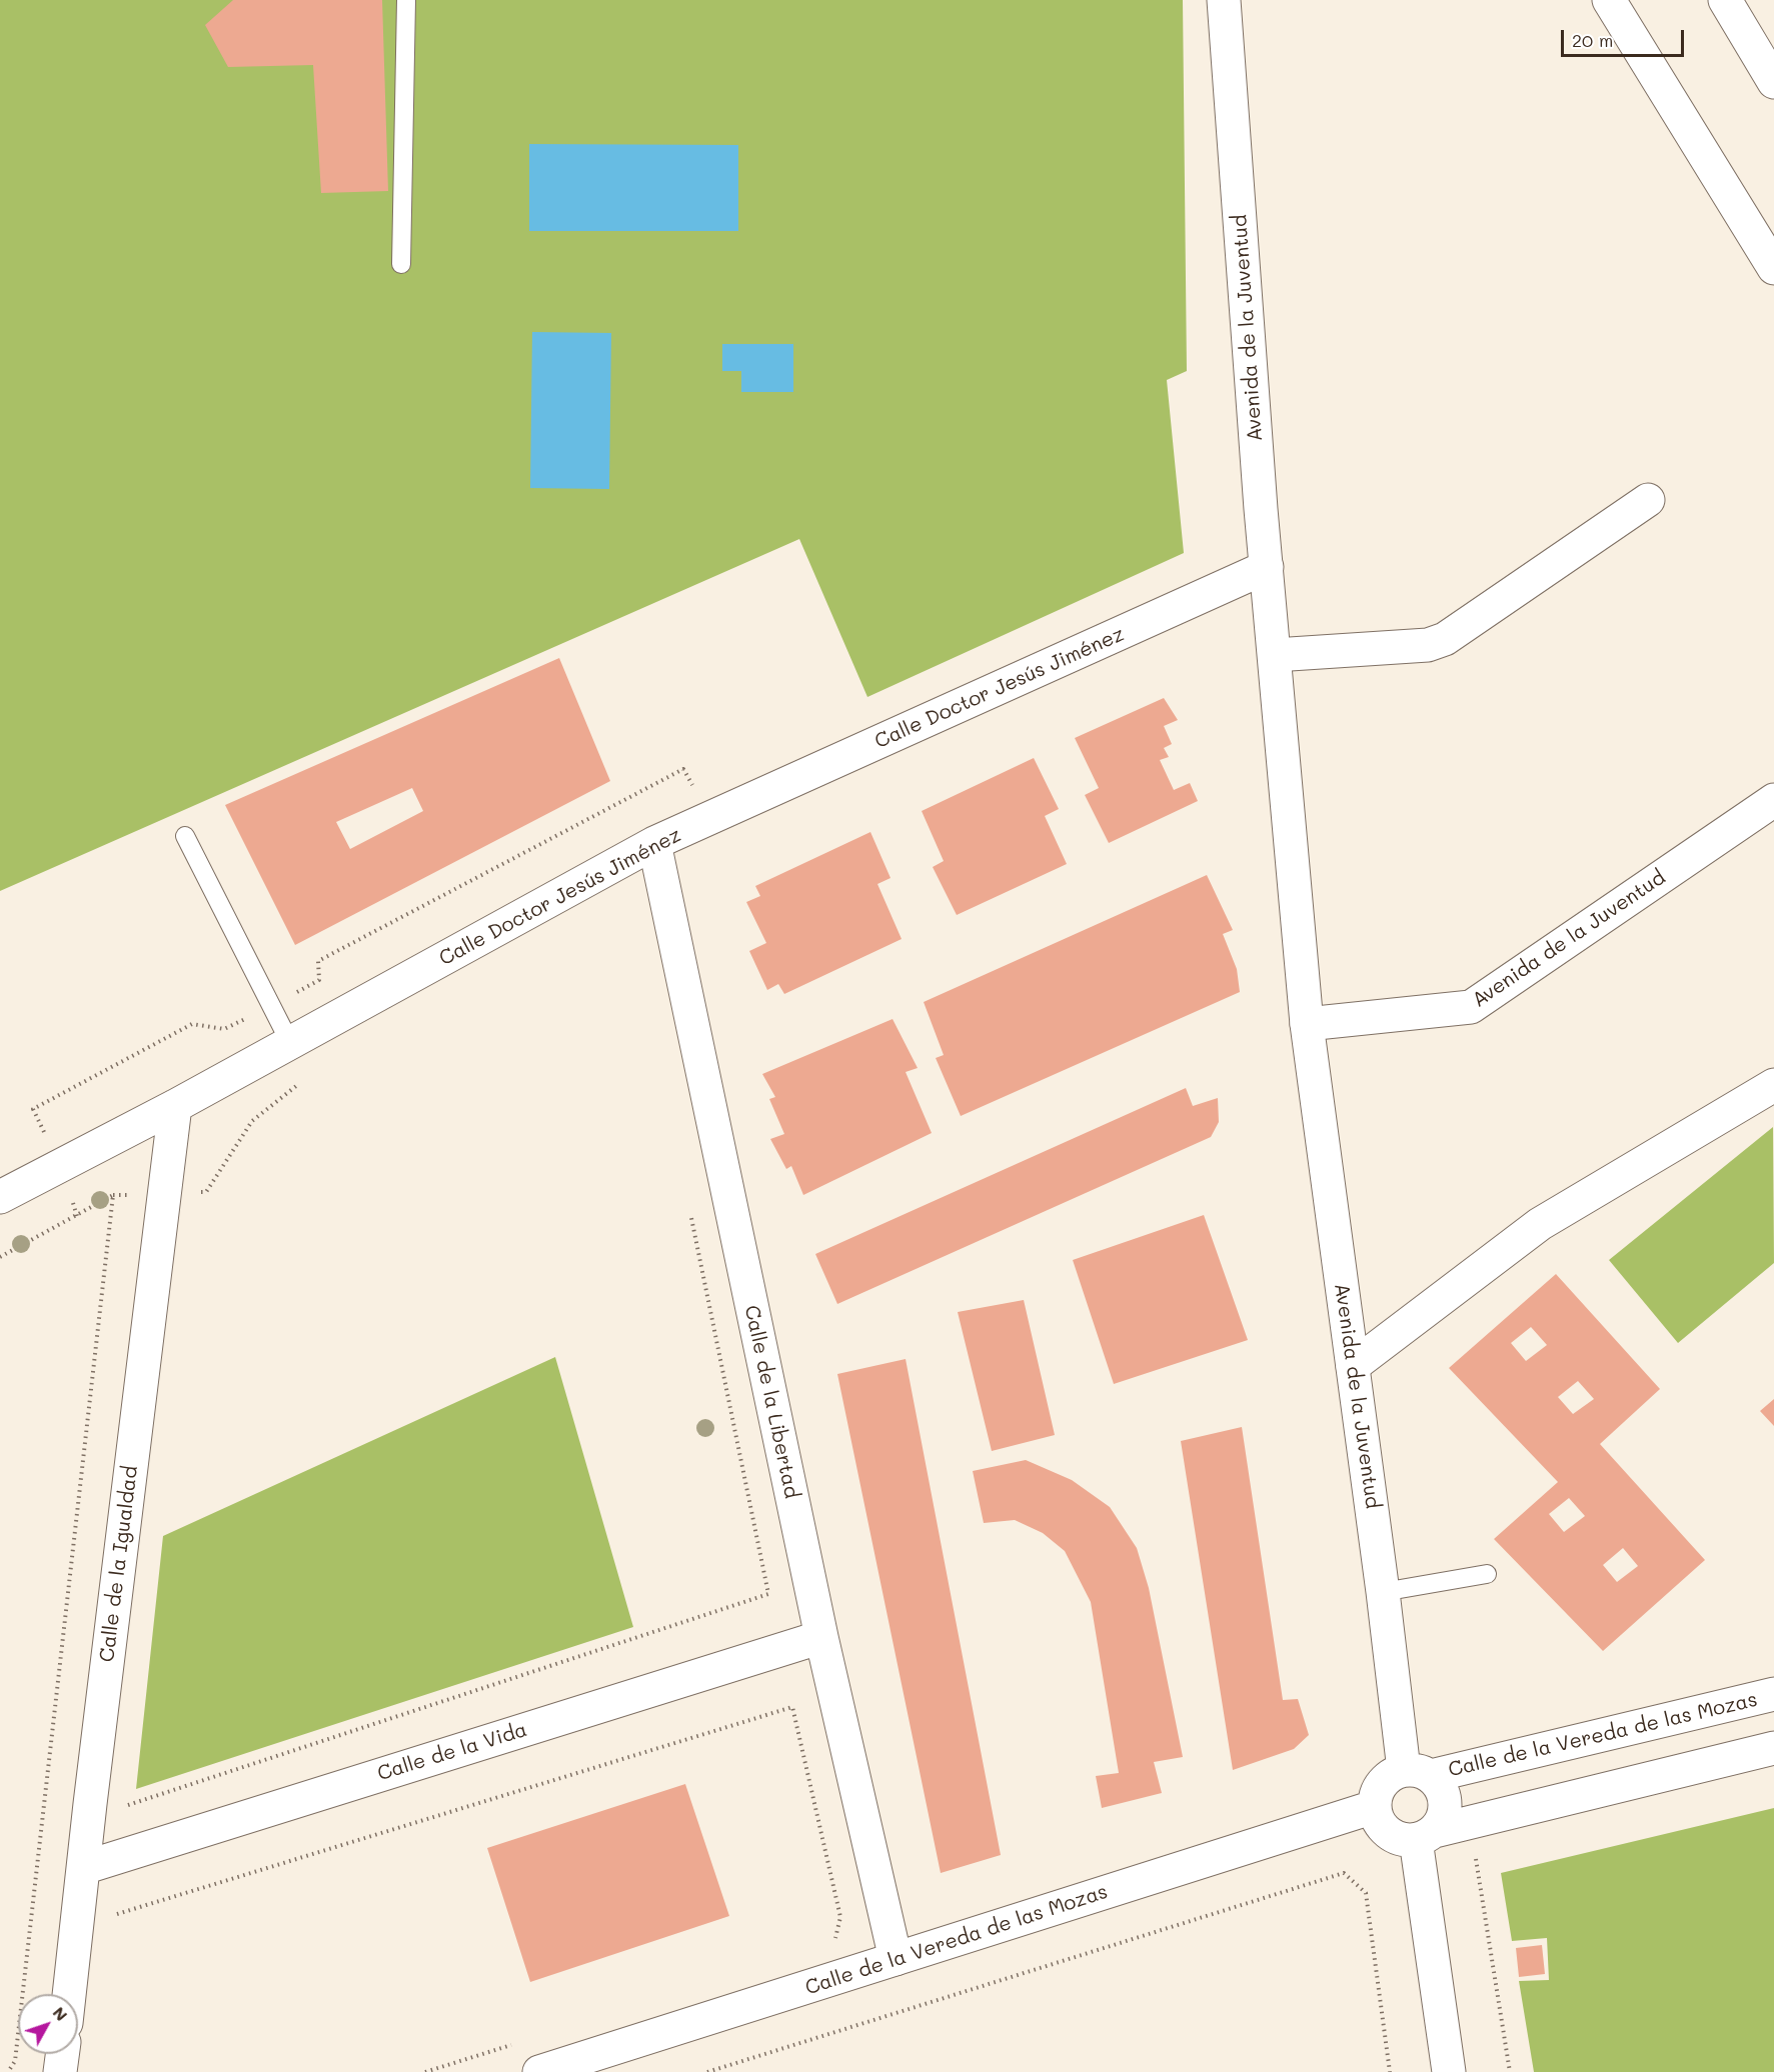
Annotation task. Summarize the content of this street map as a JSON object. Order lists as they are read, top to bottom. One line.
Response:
{"streets":{"street":["Avenida de la Juventud","Calle Doctor Jesús Jiménez","Calle de la Libertad","Calle de la Igualdad","Calle de la Vereda de las Mozas","Calle de la Vida"]},"crossings":[["Avenida de la Juventud","Calle Doctor Jesús Jiménez"],["Avenida de la Juventud","Calle de la Vereda de las Mozas"],["Calle Doctor Jesús Jiménez","Calle de la Libertad"],["Calle Doctor Jesús Jiménez","Calle de la Igualdad"],["Calle de la Libertad","Calle de la Vereda de las Mozas"],["Calle de la Libertad","Calle de la Vida"],["Calle de la Igualdad","Calle de la Vida"]],"scale_bar":"20 m","north":"top right"}
